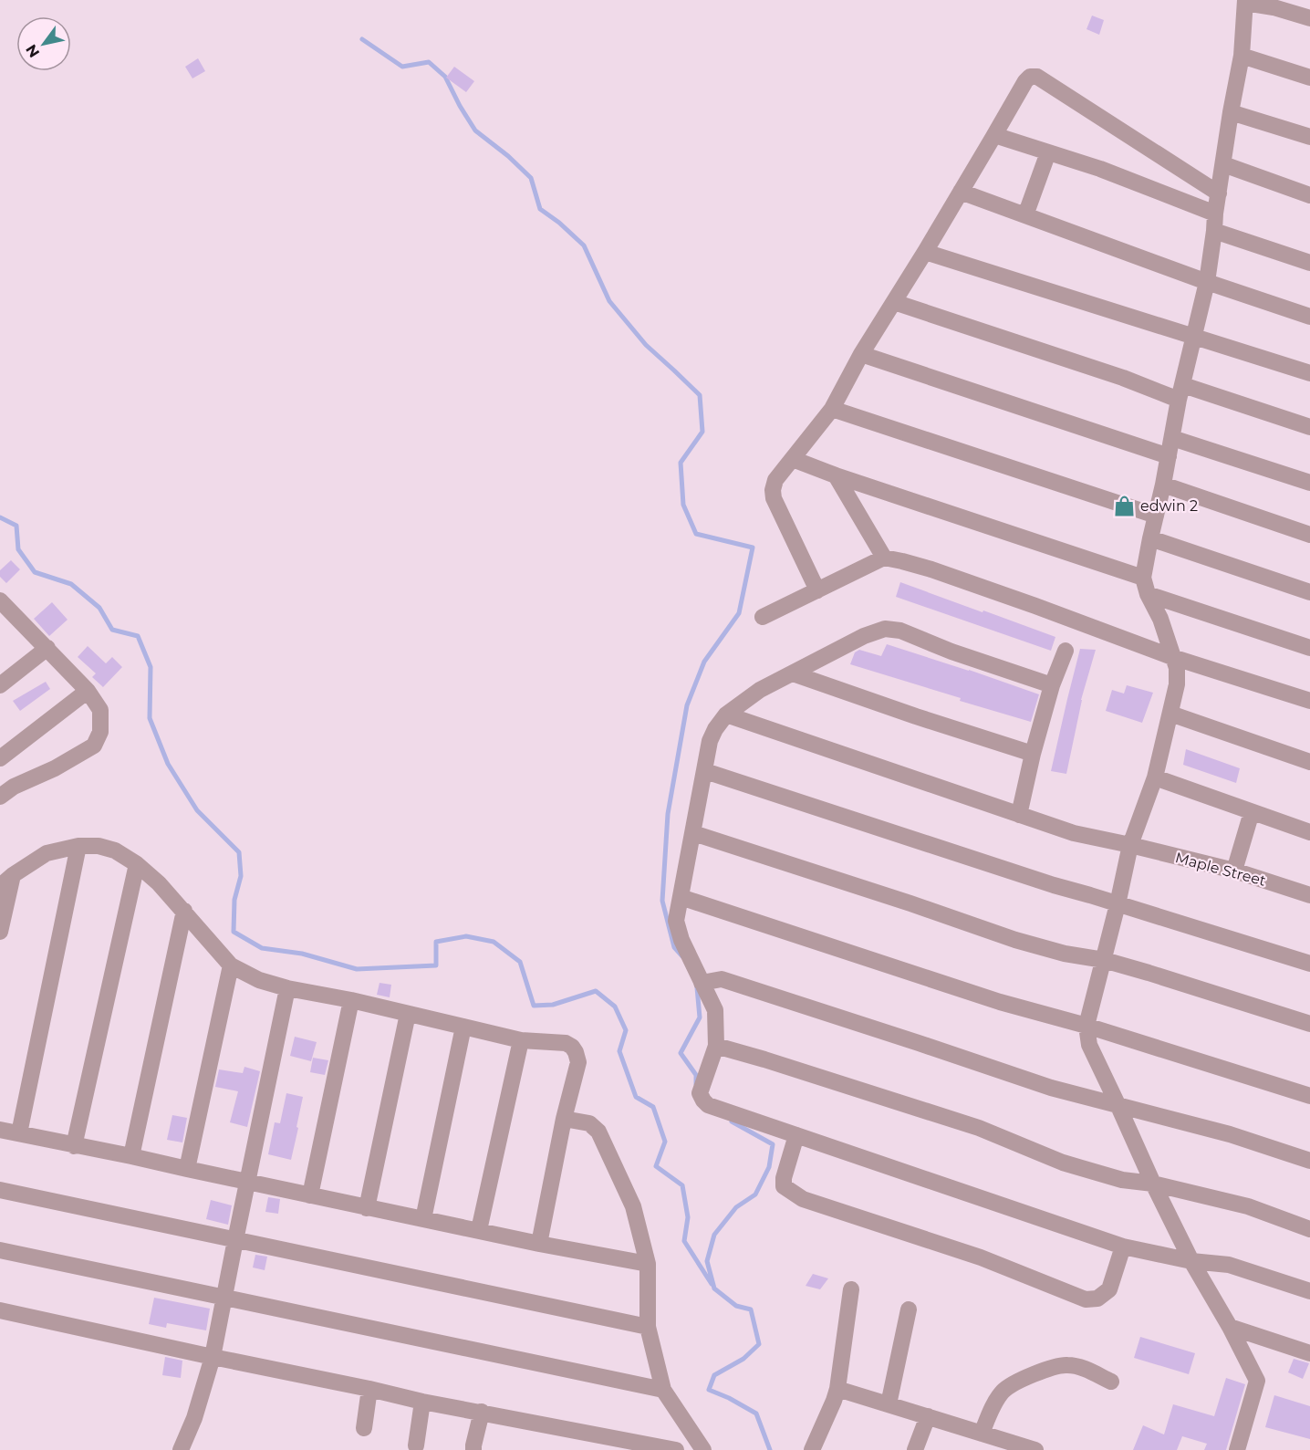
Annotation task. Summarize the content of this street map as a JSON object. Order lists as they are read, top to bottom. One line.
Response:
{"streets":{"street":["Maple Street"]},"places":{"shop":["edwin 2"]},"north":"bottom left"}
